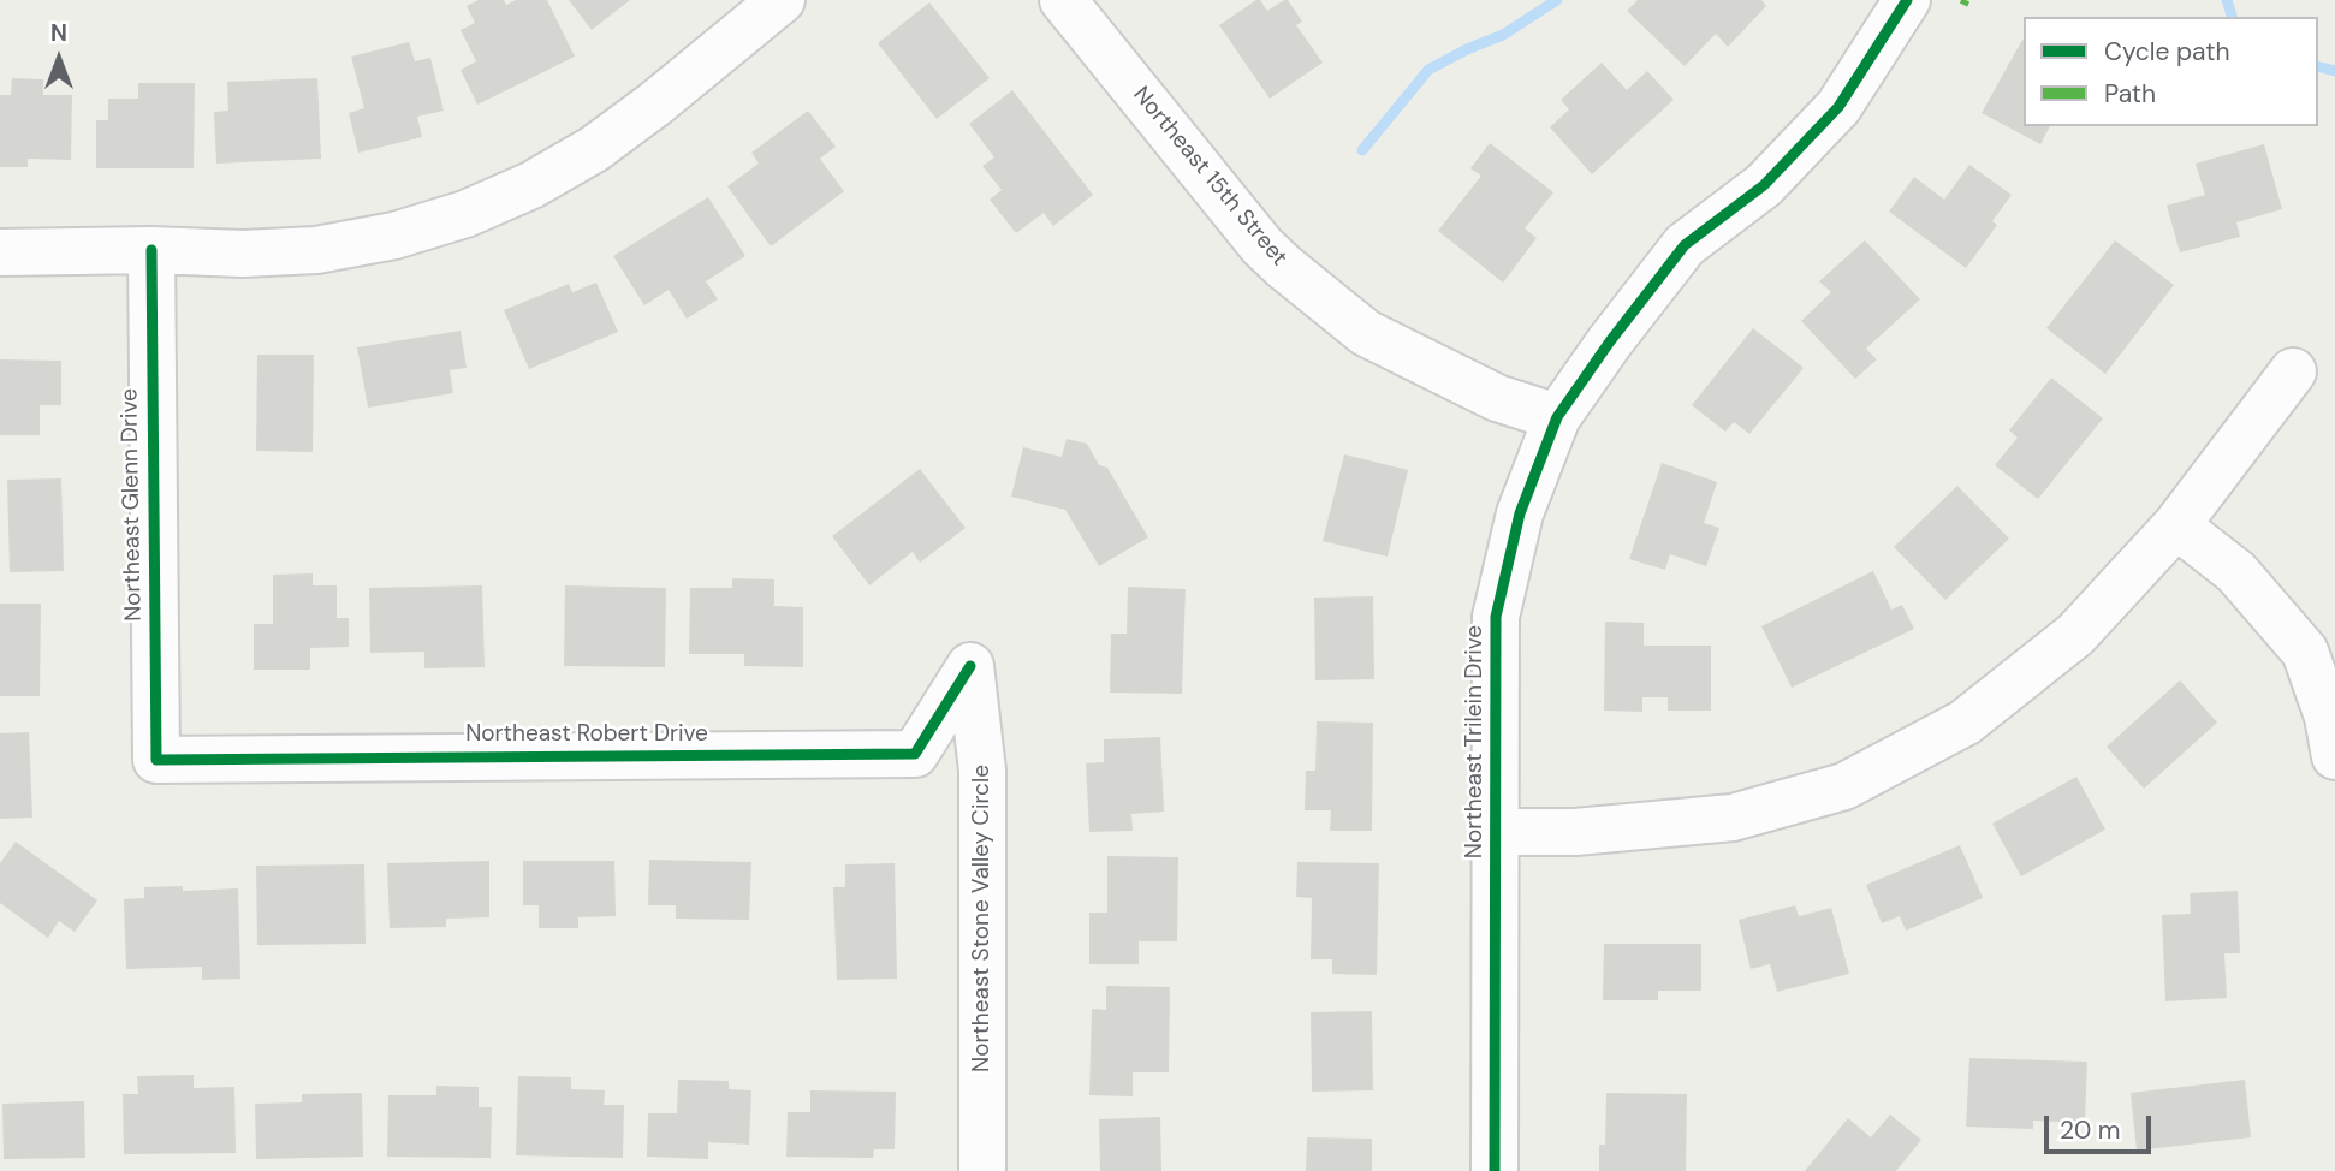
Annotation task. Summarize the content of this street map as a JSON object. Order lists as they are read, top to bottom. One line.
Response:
{"streets":{"street":["Northeast 15th Street","Northeast Glenn Drive","Northeast Robert Drive","Northeast Trilein Drive","Northeast Stone Valley Circle"]},"crossings":[["Northeast 15th Street","Northeast Trilein Drive"],["Northeast Glenn Drive","Northeast Robert Drive"],["Northeast Robert Drive","Northeast Stone Valley Circle"]],"legend":["Cycle path","Path"],"scale_bar":"20 m","north":"top"}
